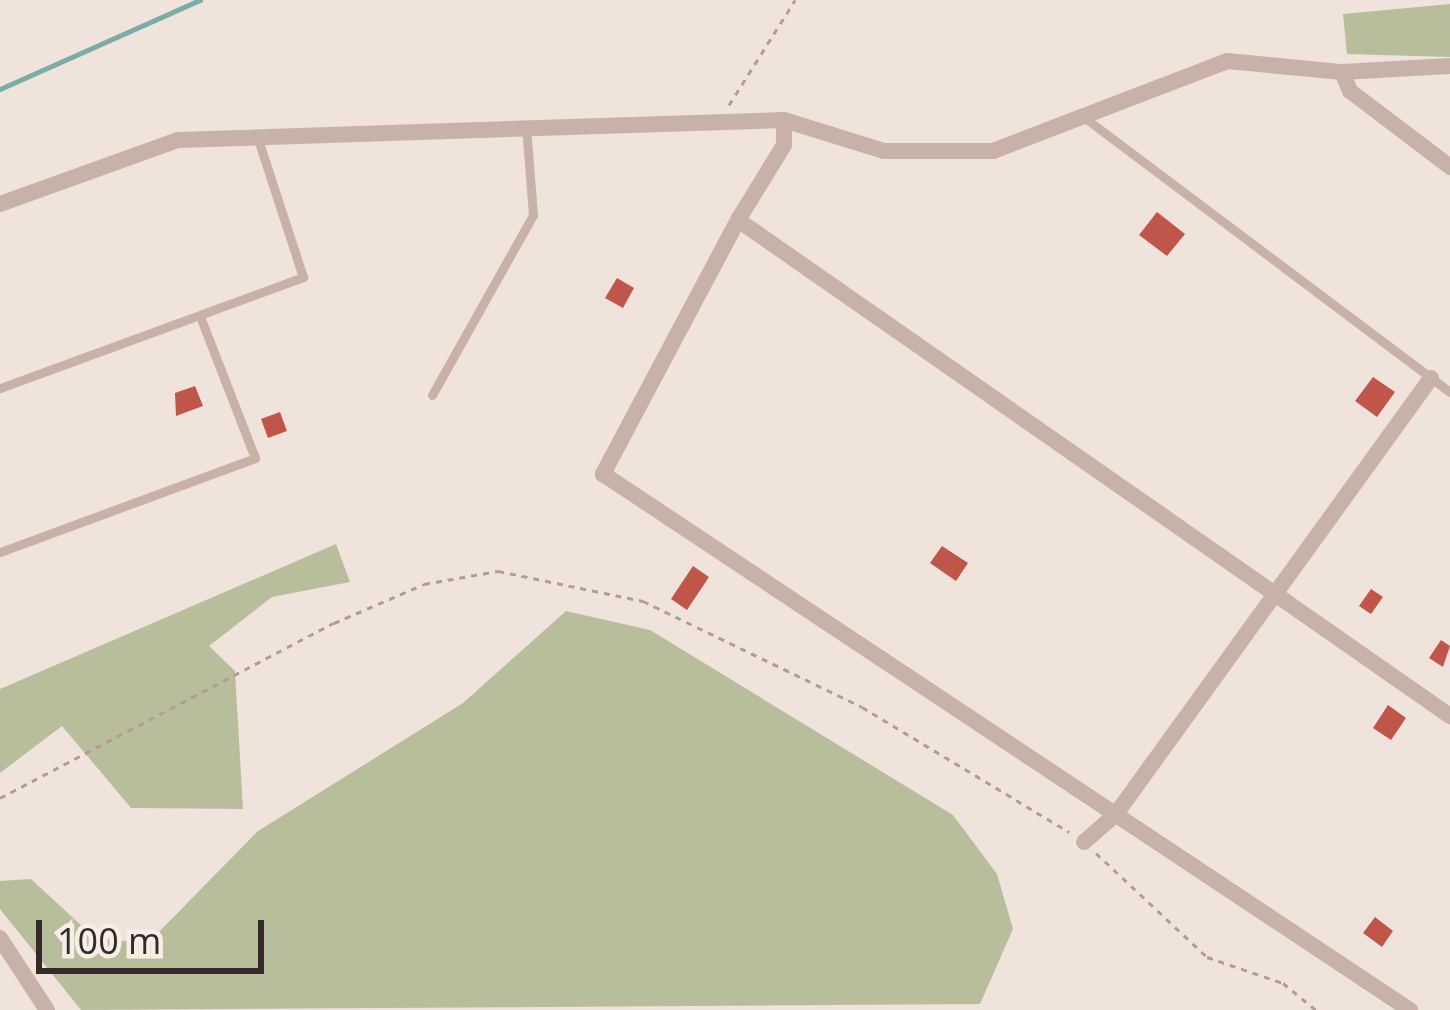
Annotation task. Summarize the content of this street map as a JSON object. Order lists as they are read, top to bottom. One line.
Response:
{"scale_bar":"100 m"}
